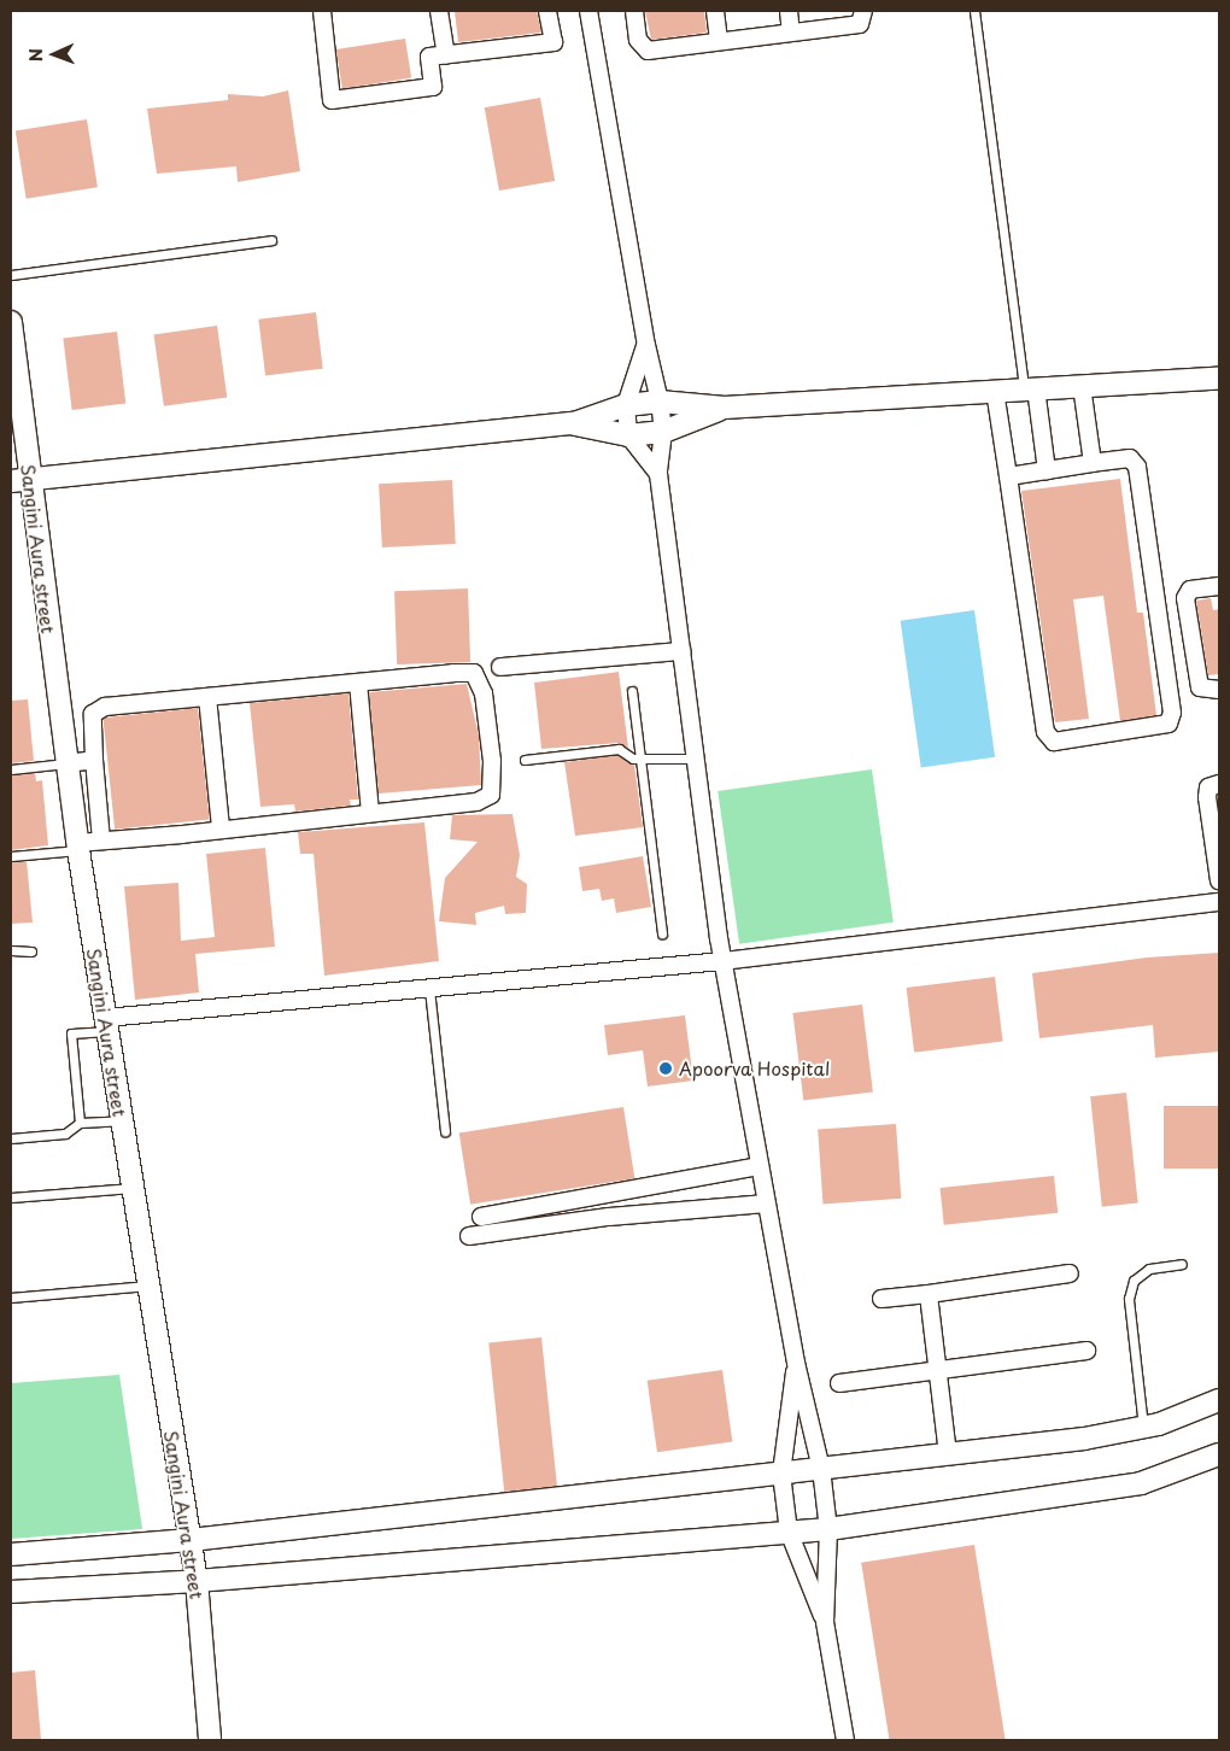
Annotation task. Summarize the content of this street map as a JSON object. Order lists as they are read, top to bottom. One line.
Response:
{"streets":{"street":["Sangini Aura street"]},"places":["Apoorva Hospital"],"north":"left"}
